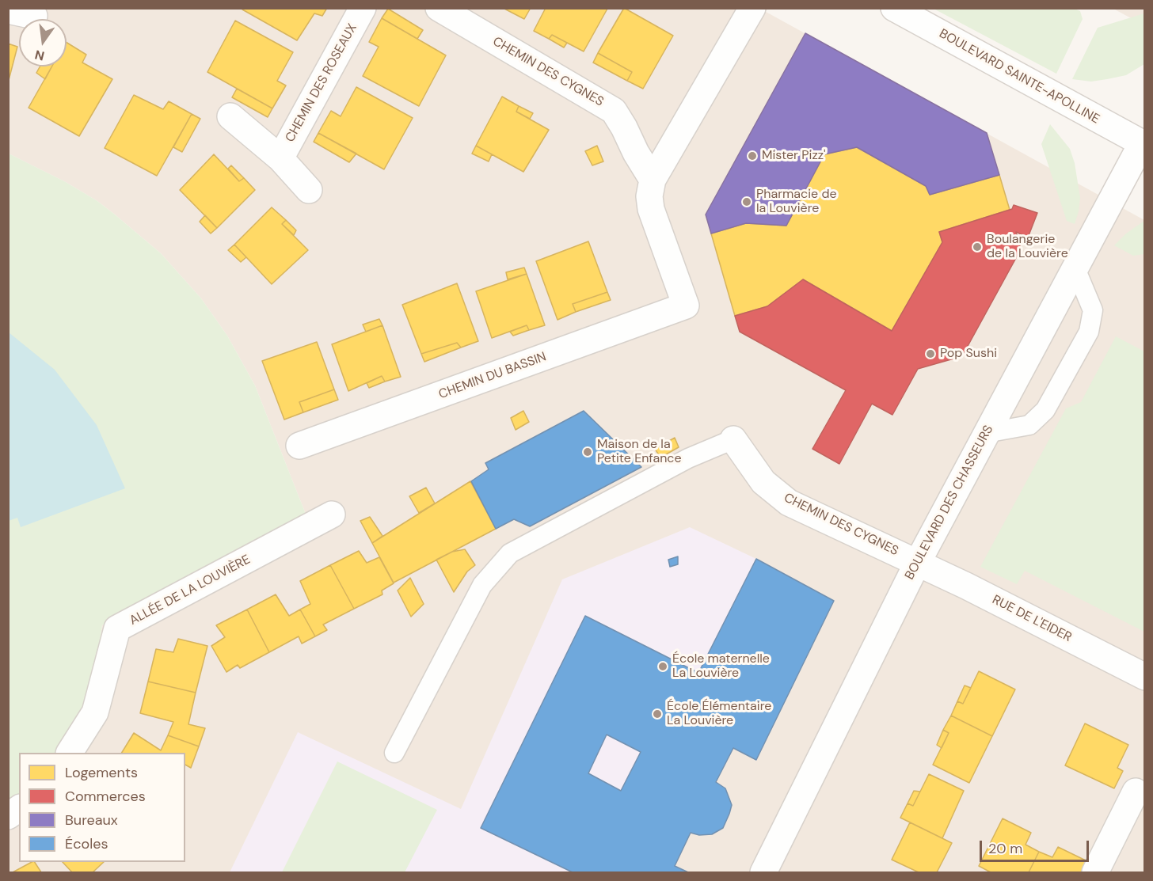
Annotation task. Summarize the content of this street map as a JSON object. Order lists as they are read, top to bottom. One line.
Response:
{"streets":{"street":["CHEMIN DES CYGNES","BOULEVARD SAINTE-APOLLINE","CHEMIN DES ROSEAUX","CHEMIN DU BASSIN","BOULEVARD DES CHASSEURS","ALLÉE DE LA LOUVIÈRE","RUE DE L'EIDER"]},"crossings":[["CHEMIN DES CYGNES","CHEMIN DU BASSIN"],["CHEMIN DES CYGNES","BOULEVARD DES CHASSEURS"],["CHEMIN DES CYGNES","RUE DE L'EIDER"],["BOULEVARD SAINTE-APOLLINE","BOULEVARD DES CHASSEURS"],["BOULEVARD DES CHASSEURS","RUE DE L'EIDER"]],"places":["Mister Pizz'","Pharmacie de la Louvière","Boulangerie de la Louvière","Pop Sushi","Maison de la Petite Enfance","École maternelle La Louvière","École Élémentaire La Louvière"],"legend":["Logements","Commerces","Bureaux","Écoles"],"scale_bar":"20 m","north":"bottom"}
